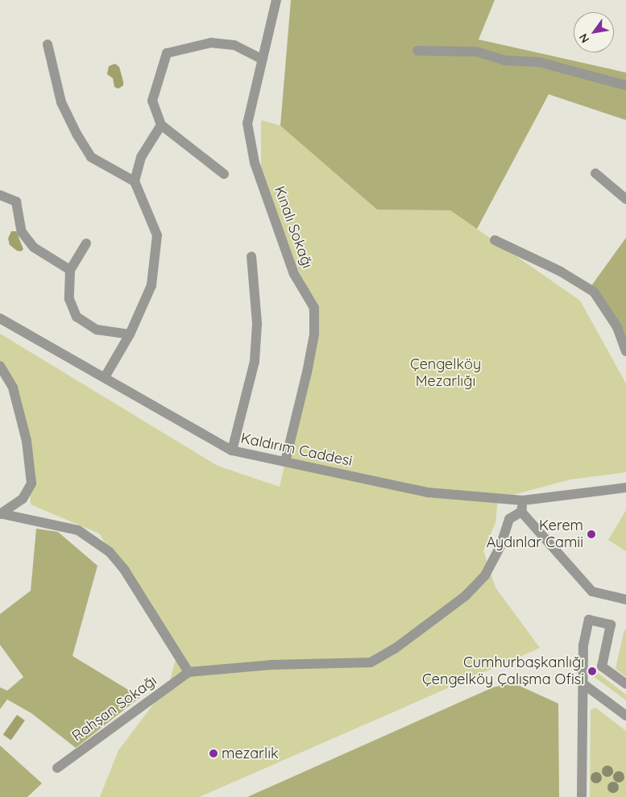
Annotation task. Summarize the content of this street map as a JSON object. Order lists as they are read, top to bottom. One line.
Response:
{"streets":{"street":["Kınalı Sokağı","Kaldırım Caddesi","Rahşan Sokağı"]},"crossings":[["Kınalı Sokağı","Kaldırım Caddesi"]],"parks":["Çengelköy Mezarlığı"],"places":["Kerem Aydınlar Camii","Cumhurbaşkanlığı Çengelköy Çalışma Ofisi","mezarlık"],"north":"bottom left"}
